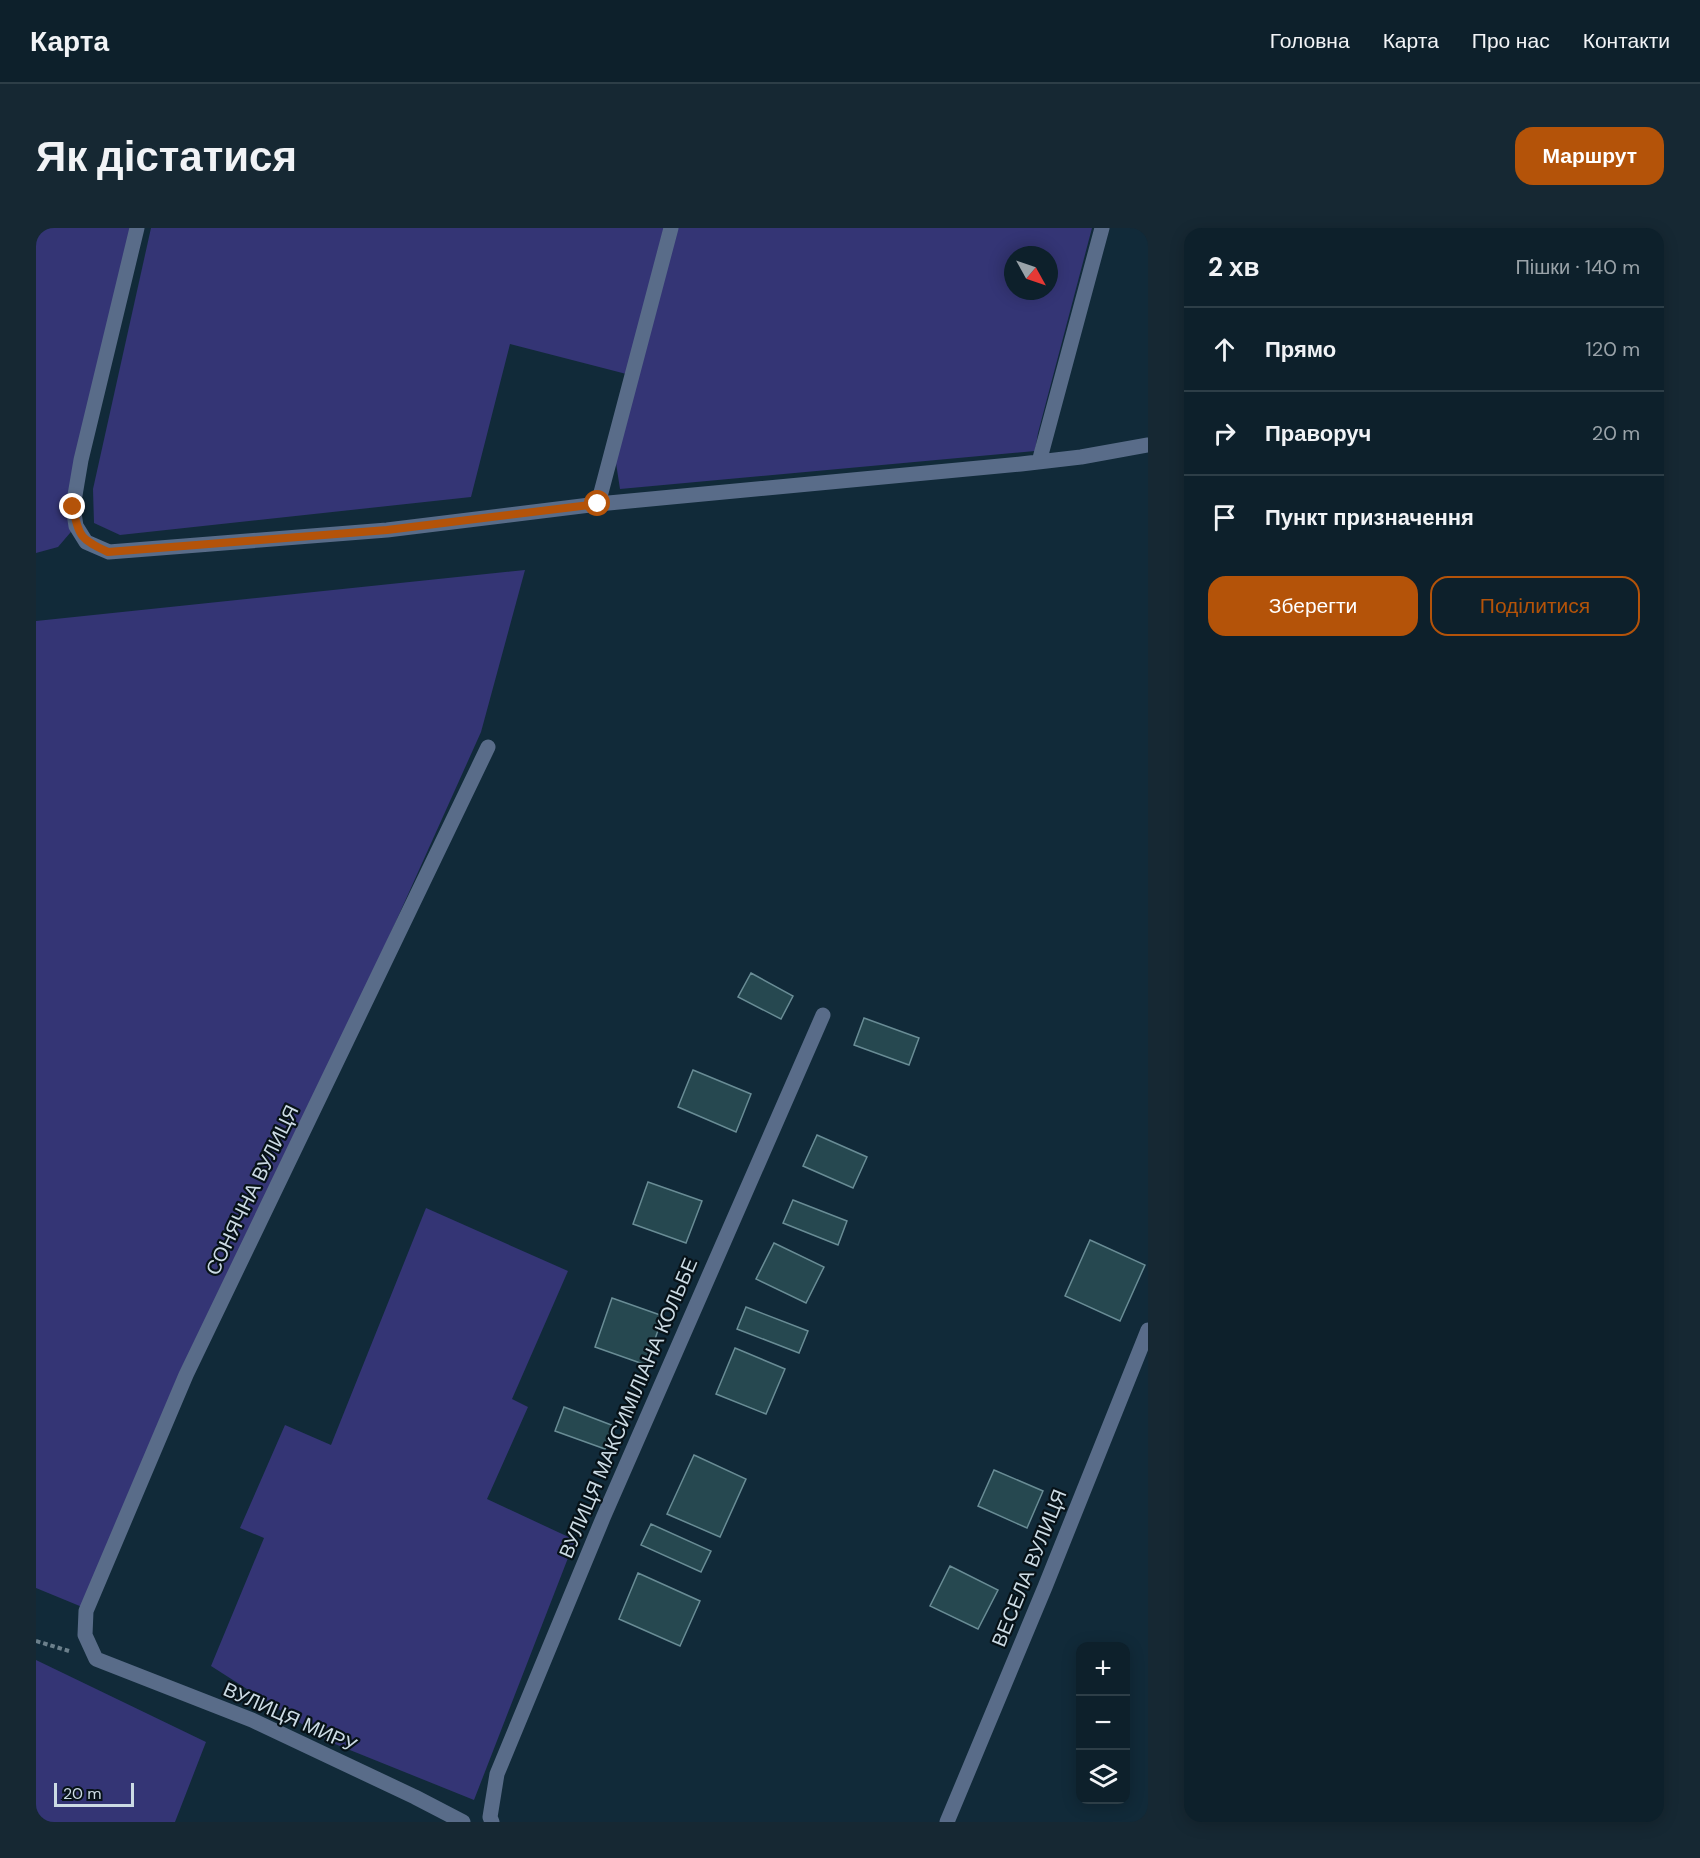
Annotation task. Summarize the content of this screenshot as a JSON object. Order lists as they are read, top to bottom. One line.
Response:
{"streets":{"street":["СОНЯЧНА ВУЛИЦЯ","ВУЛИЦЯ МАКСИМІЛІАНА КОЛЬБЕ","ВЕСЕЛА ВУЛИЦЯ","ВУЛИЦЯ МИРУ"]},"crossings":[["СОНЯЧНА ВУЛИЦЯ","ВУЛИЦЯ МИРУ"]],"scale_bar":"20 m","north":"bottom right","page":{"header":"Карта","nav":["Головна","Карта","Про нас","Контакти"],"buttons":["Маршрут",["Зберегти","Поділитися"]],"title":"Як дістатися","heading":["2 хв","Пішки · 140 m"],"list":[["Прямо","120 m"],["Праворуч","20 m"],"Пункт призначення"],"map_buttons":["+","−"],"scale":"20 m"}}
